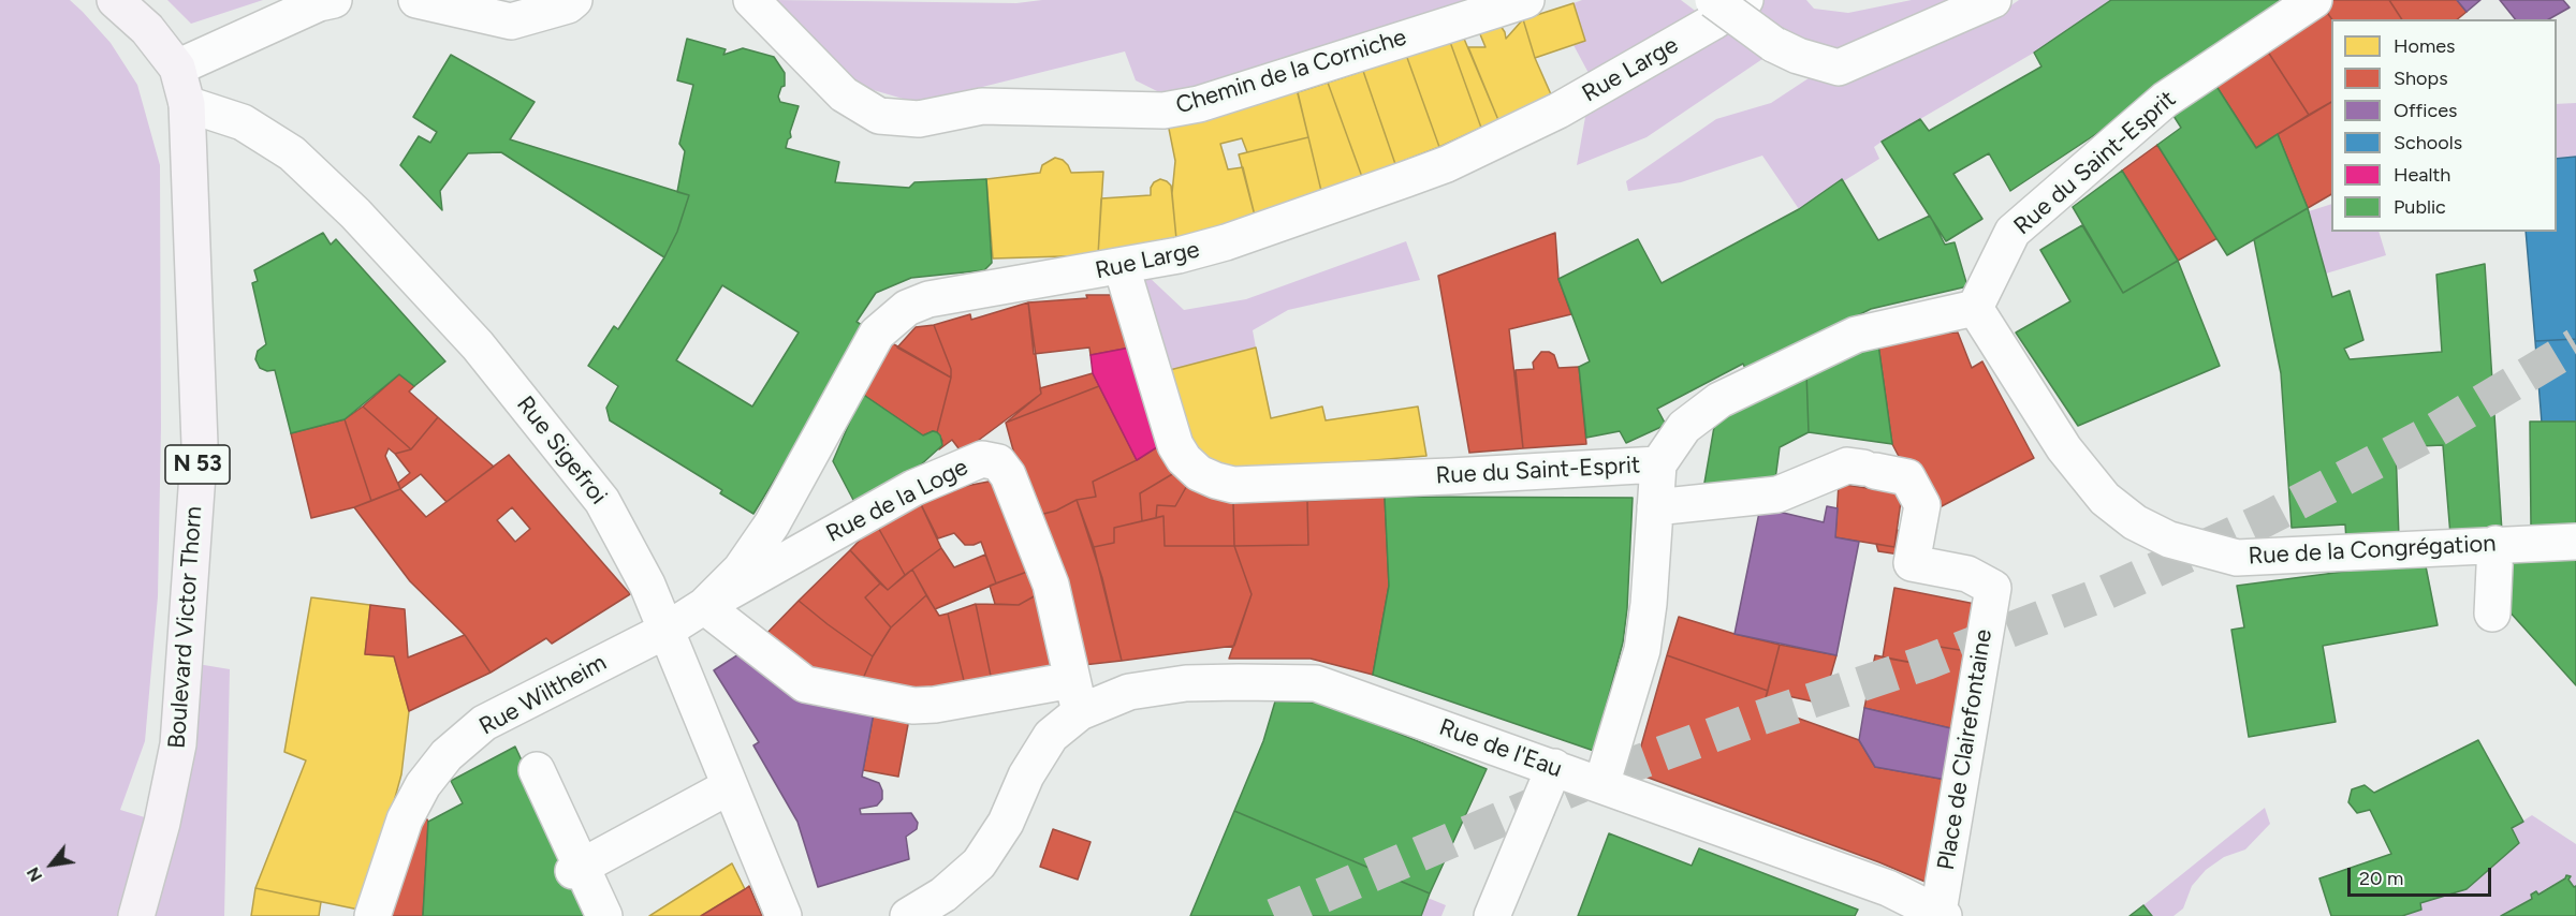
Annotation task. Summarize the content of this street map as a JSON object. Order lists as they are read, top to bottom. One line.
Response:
{"streets":{"main road":["N 53","Boulevard Victor Thorn"],"street":["Rue Large","Chemin de la Corniche","Rue du Saint-Esprit","Rue Sigefroi","Rue de la Loge","Rue de la Congrégation","Rue Wiltheim","Rue de l'Eau","Place de Clairefontaine"]},"crossings":[["Rue Large","Rue du Saint-Esprit"],["Rue Large","Rue Sigefroi"],["Rue Large","Rue de la Loge"],["Rue Large","Rue Wiltheim"],["Rue Large","Rue de l'Eau"],["Rue du Saint-Esprit","Rue de la Congrégation"],["Rue Sigefroi","N 53"],["Rue Sigefroi","Boulevard Victor Thorn"],["Rue Sigefroi","Rue Wiltheim"],["N 53","Boulevard Victor Thorn"],["Rue de la Loge","Rue de l'Eau"],["Rue de l'Eau","Place de Clairefontaine"]],"legend":["Homes","Shops","Offices","Schools","Health","Public"],"scale_bar":"20 m","north":"bottom left"}
